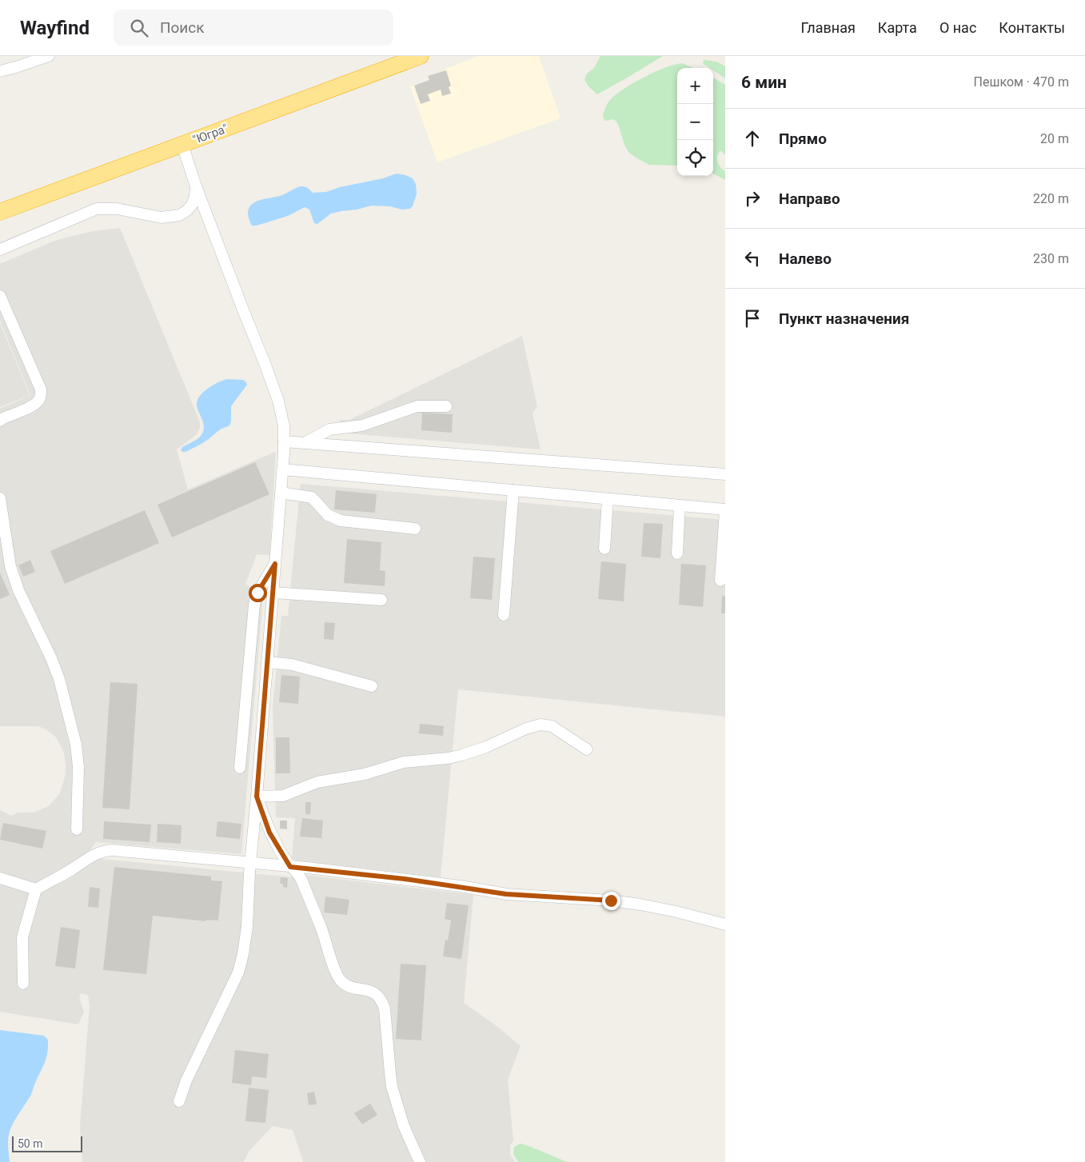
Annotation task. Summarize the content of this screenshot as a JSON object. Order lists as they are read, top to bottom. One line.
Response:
{"streets":{"highway":["\"Югра\""]},"scale_bar":"50 m","page":{"header":"Wayfind","search":"Поиск","nav":["Главная","Карта","О нас","Контакты"],"heading":["6 мин","Пешком · 470 m"],"map_buttons":["+","−"],"list":[["Прямо","20 m"],["Направо","220 m"],["Налево","230 m"],"Пункт назначения"],"scale":"50 m"}}
